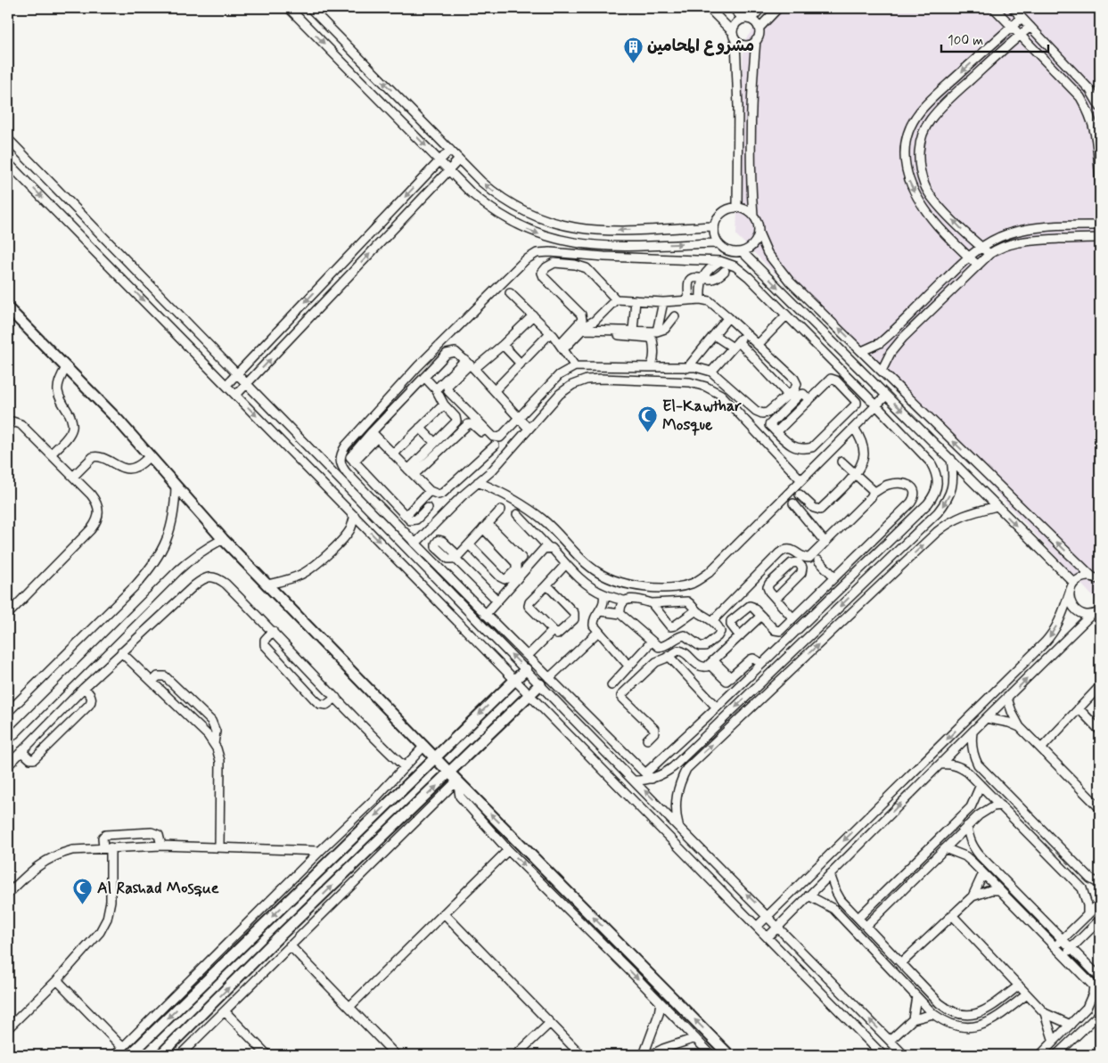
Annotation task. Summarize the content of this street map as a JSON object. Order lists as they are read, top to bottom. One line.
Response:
{"places":{"building":["مشروع المحامين"],"mosque":["El-Kawthar Mosque","Al Rashad Mosque"]},"scale_bar":"100 m"}
